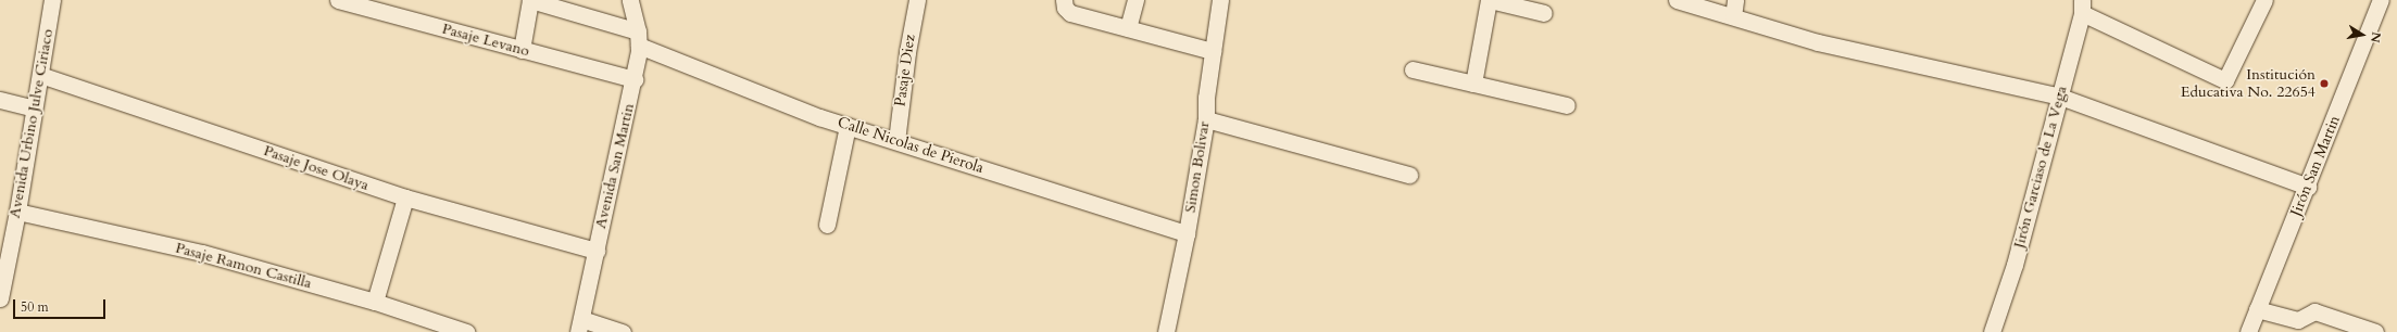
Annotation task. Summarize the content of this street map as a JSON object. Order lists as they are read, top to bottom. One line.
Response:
{"streets":{"street":["Pasaje Levano","Pasaje Diez","Avenida Urbino Julve Ciriaco","Calle Nicolas de Pierola","Avenida San Martin","Jirón San Martin","Simon Bolivar","Jirón Garciaso de La Vega","Pasaje Jose Olaya","Pasaje Ramon Castilla"]},"crossings":[["Pasaje Levano","Calle Nicolas de Pierola"],["Pasaje Levano","Avenida San Martin"],["Pasaje Diez","Calle Nicolas de Pierola"],["Avenida Urbino Julve Ciriaco","Pasaje Jose Olaya"],["Avenida Urbino Julve Ciriaco","Pasaje Ramon Castilla"],["Calle Nicolas de Pierola","Avenida San Martin"],["Calle Nicolas de Pierola","Simon Bolivar"],["Avenida San Martin","Pasaje Jose Olaya"]],"places":["Institución Educativa No. 22654"],"scale_bar":"50 m","north":"right"}
